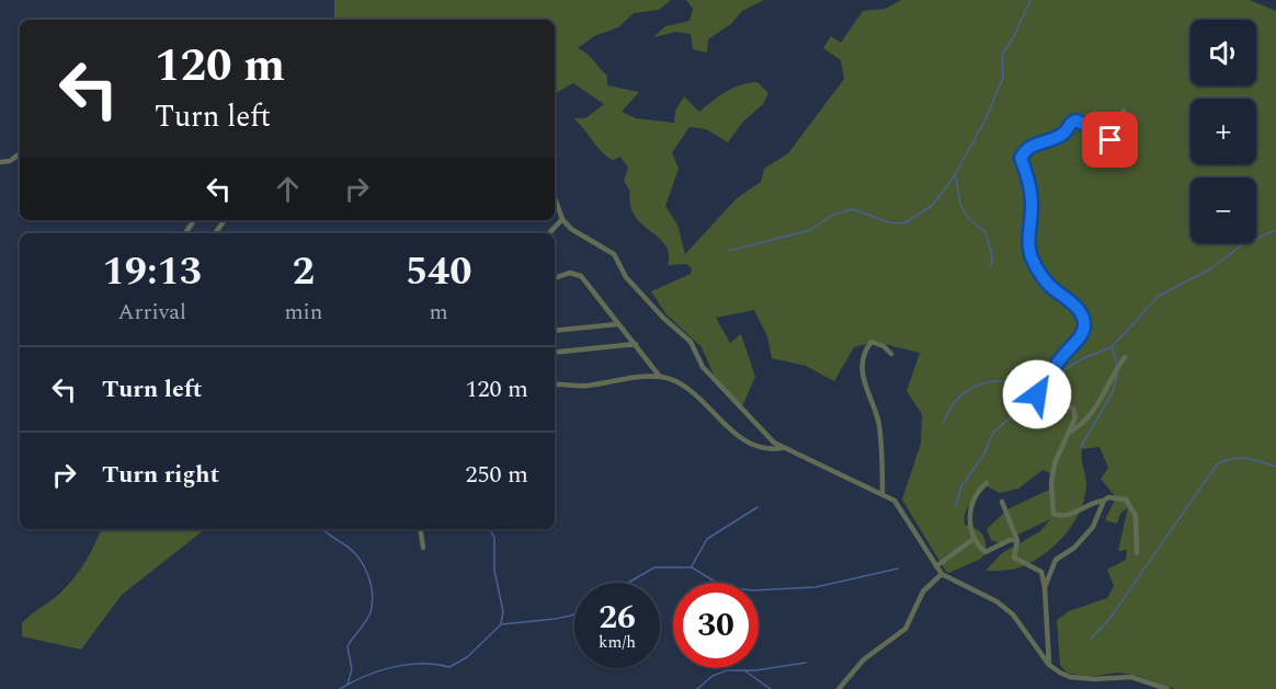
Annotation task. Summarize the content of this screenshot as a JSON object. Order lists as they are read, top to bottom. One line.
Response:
{"page":{"map_buttons":["+","−"],"turn":["120 m","Turn left"],"eta":["19:13","Arrival","2","min","540","m"],"list":[{"name":"Turn left","value":"120 m"},{"name":"Turn right","value":"250 m"}],"speed":"26 km/h","limit":"30"}}
